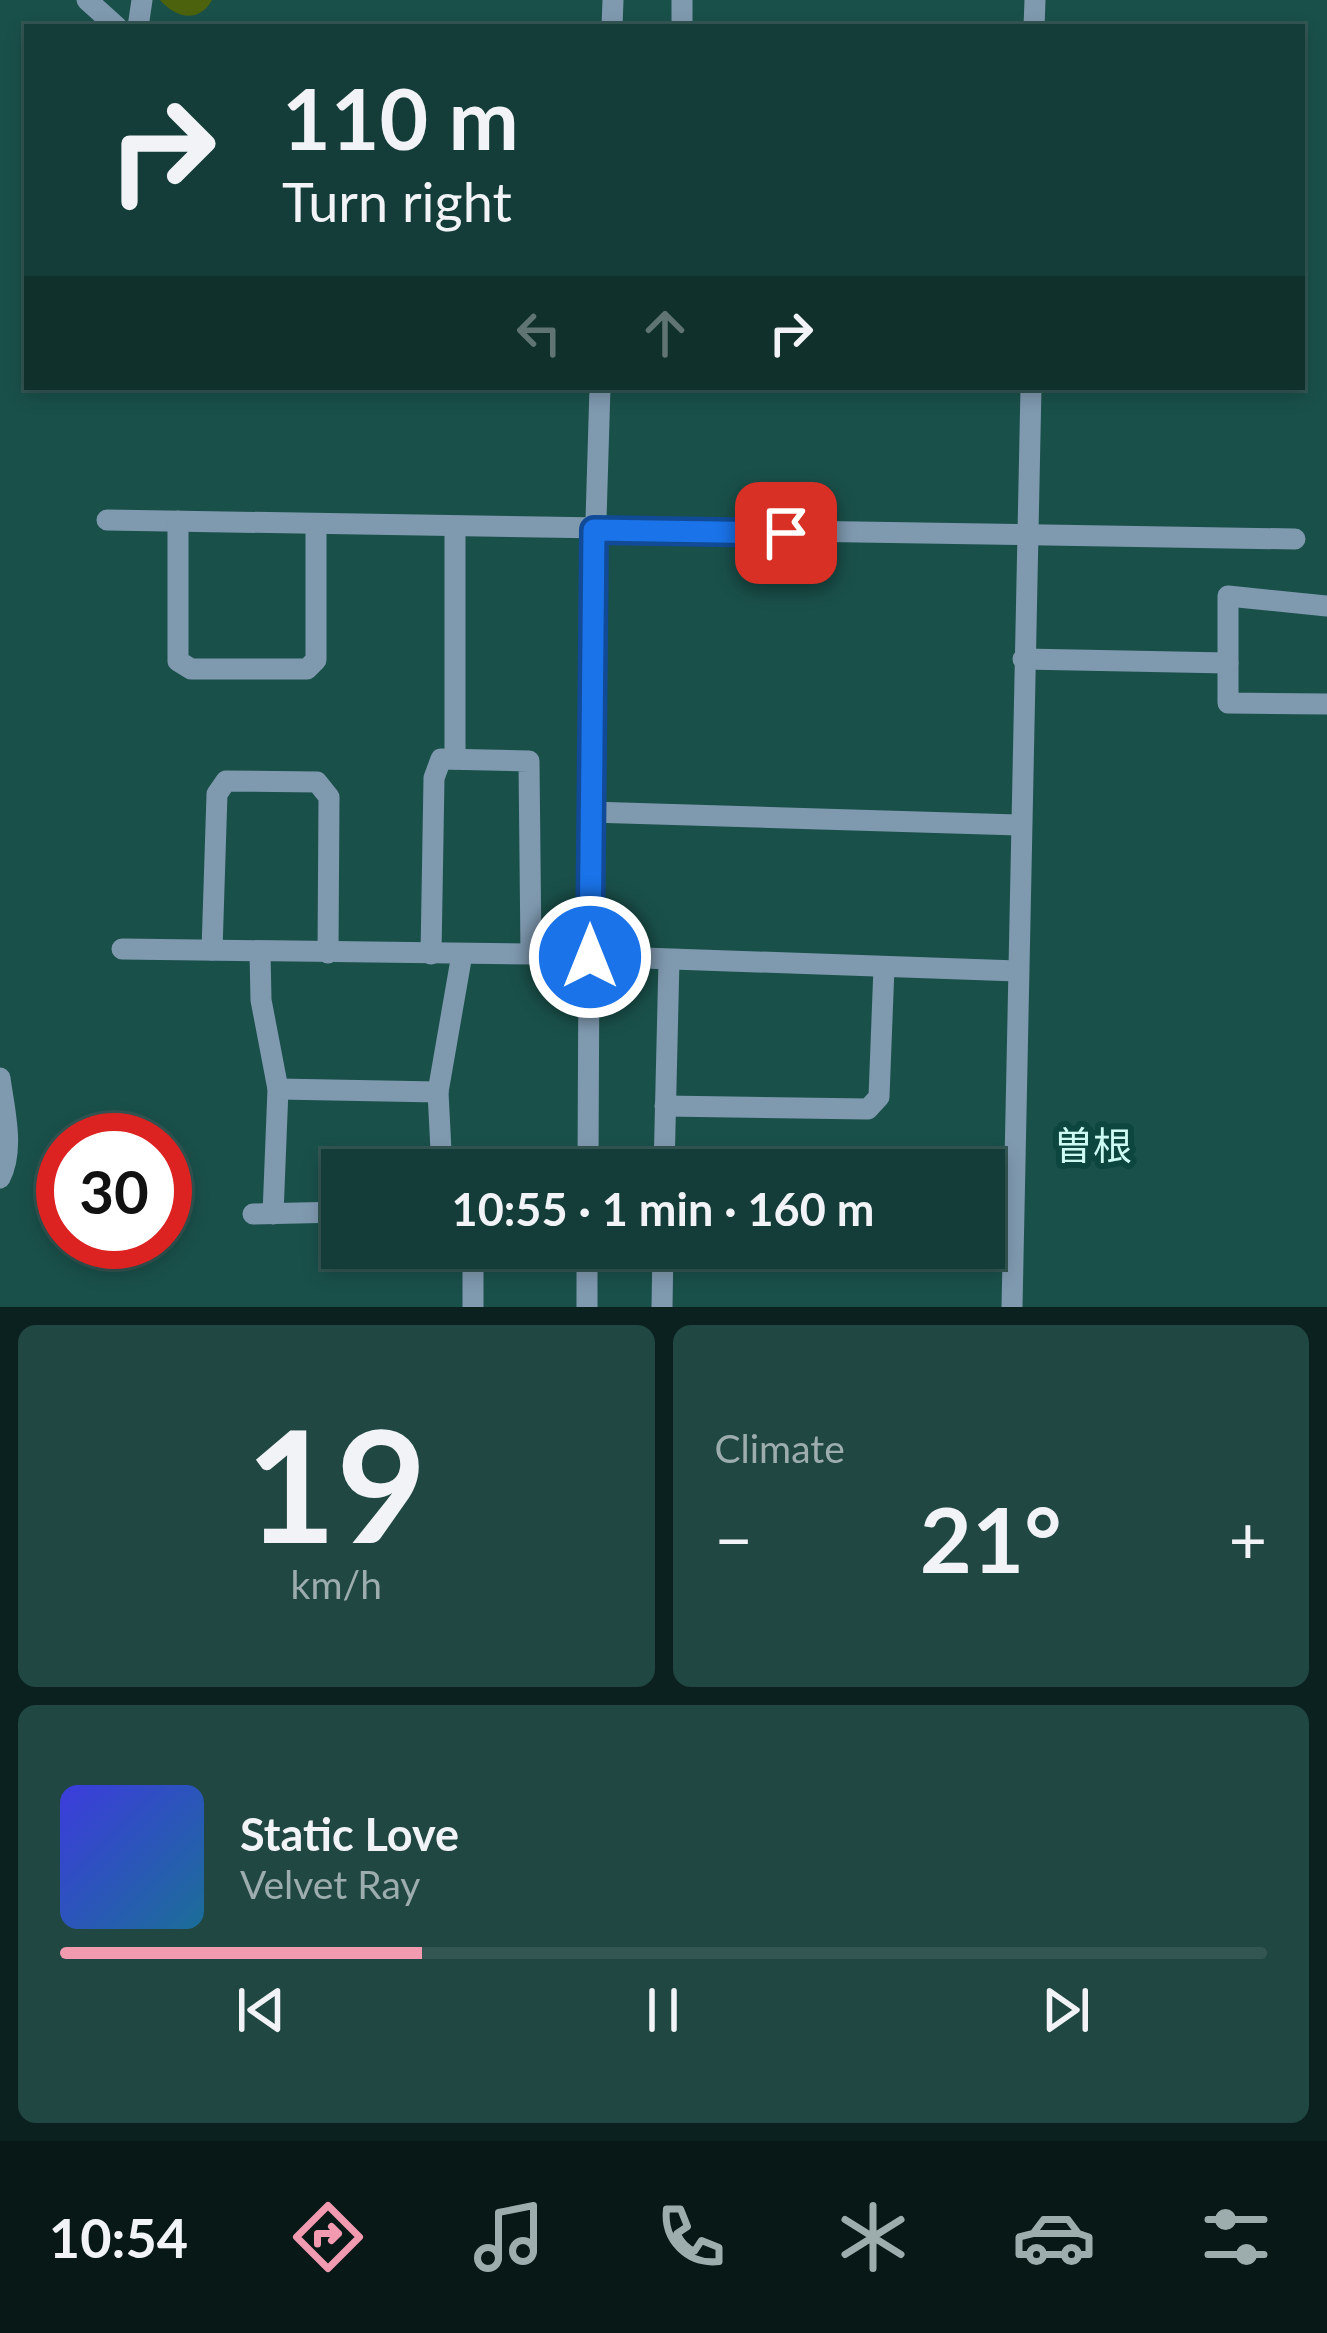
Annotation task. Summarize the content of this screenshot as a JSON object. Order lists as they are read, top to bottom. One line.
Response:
{"districts":["曽根"],"page":{"turn":["110 m","Turn right"],"limit":"30","trip":"10:55 · 1 min · 160 m","tile":[["19","km/h"],"Climate"],"heat":["−","21°","+"],"song":["Static Love","Velvet Ray"],"tabs":"10:54"}}
